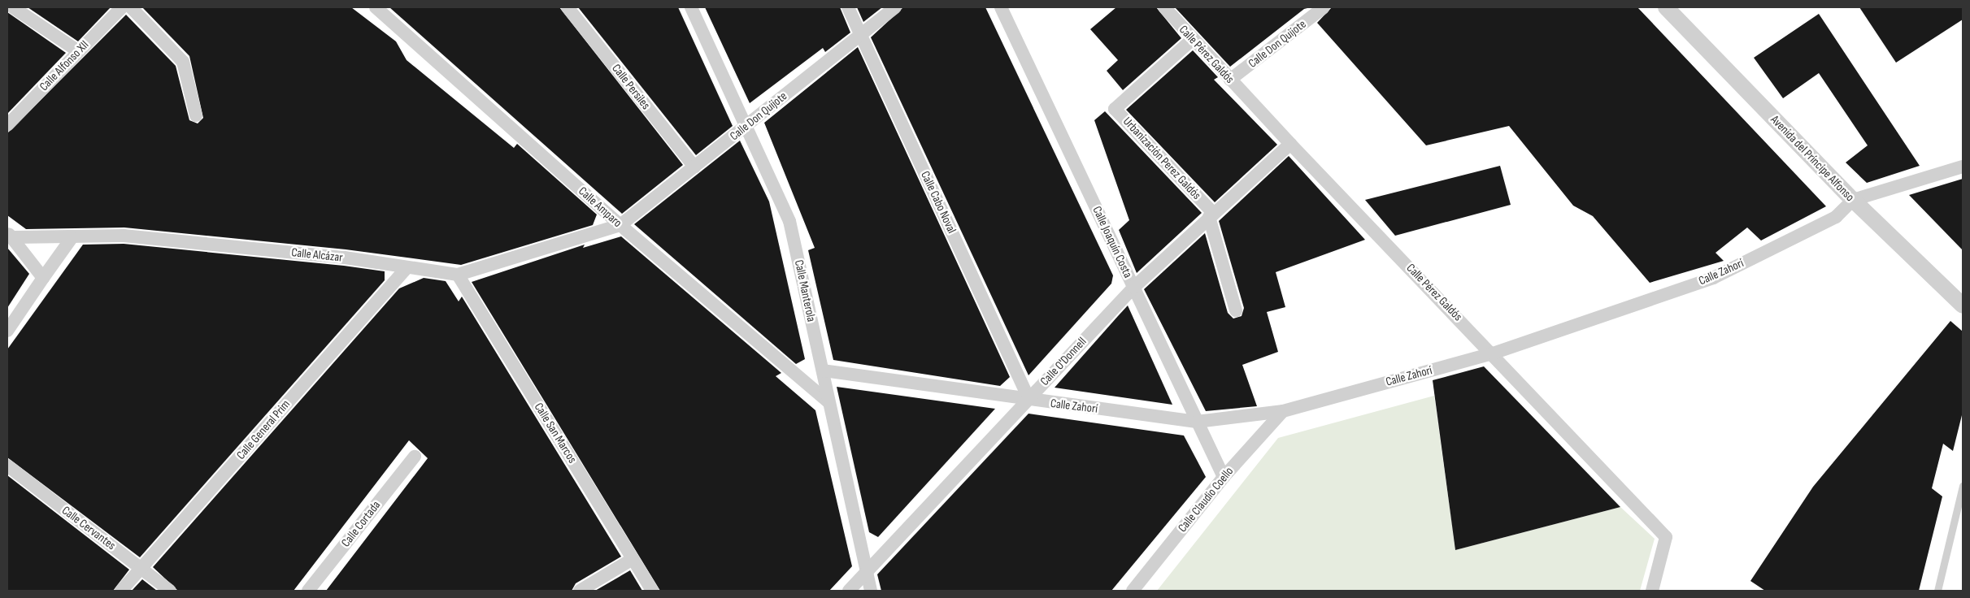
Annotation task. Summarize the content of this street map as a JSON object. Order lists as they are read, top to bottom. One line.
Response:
{"streets":{"street":["Calle Don Quijote","Calle Pérez Galdós","Calle Alfonso XII","Calle Persiles","Urbanización Perez Galdós","Avenida del Príncipe Alfonso","Calle Cabo Noval","Calle Amparo","Calle Joaquín Costa","Calle Alcázar","Calle Zahorí","Calle Manterola","Calle O'Donnell","Calle General Prim","Calle San Marcos","Calle Claudio Coello","Calle Cortada","Calle Cervantes"]},"crossings":[["Calle Don Quijote","Calle Pérez Galdós"],["Calle Don Quijote","Calle Persiles"],["Calle Don Quijote","Calle Cabo Noval"],["Calle Don Quijote","Calle Amparo"],["Calle Don Quijote","Calle Alcázar"],["Calle Don Quijote","Calle Manterola"],["Calle Pérez Galdós","Urbanización Perez Galdós"],["Calle Pérez Galdós","Calle Zahorí"],["Calle Pérez Galdós","Calle O'Donnell"],["Urbanización Perez Galdós","Calle O'Donnell"],["Avenida del Príncipe Alfonso","Calle Zahorí"],["Calle Cabo Noval","Calle Zahorí"],["Calle Cabo Noval","Calle O'Donnell"],["Calle Amparo","Calle Alcázar"],["Calle Amparo","Calle Manterola"],["Calle Joaquín Costa","Calle Zahorí"],["Calle Joaquín Costa","Calle O'Donnell"],["Calle Joaquín Costa","Calle Claudio Coello"],["Calle Alcázar","Calle General Prim"],["Calle Alcázar","Calle San Marcos"],["Calle Zahorí","Calle Manterola"],["Calle Zahorí","Calle O'Donnell"],["Calle Zahorí","Calle Claudio Coello"],["Calle Manterola","Calle O'Donnell"],["Calle General Prim","Calle Cervantes"]]}
